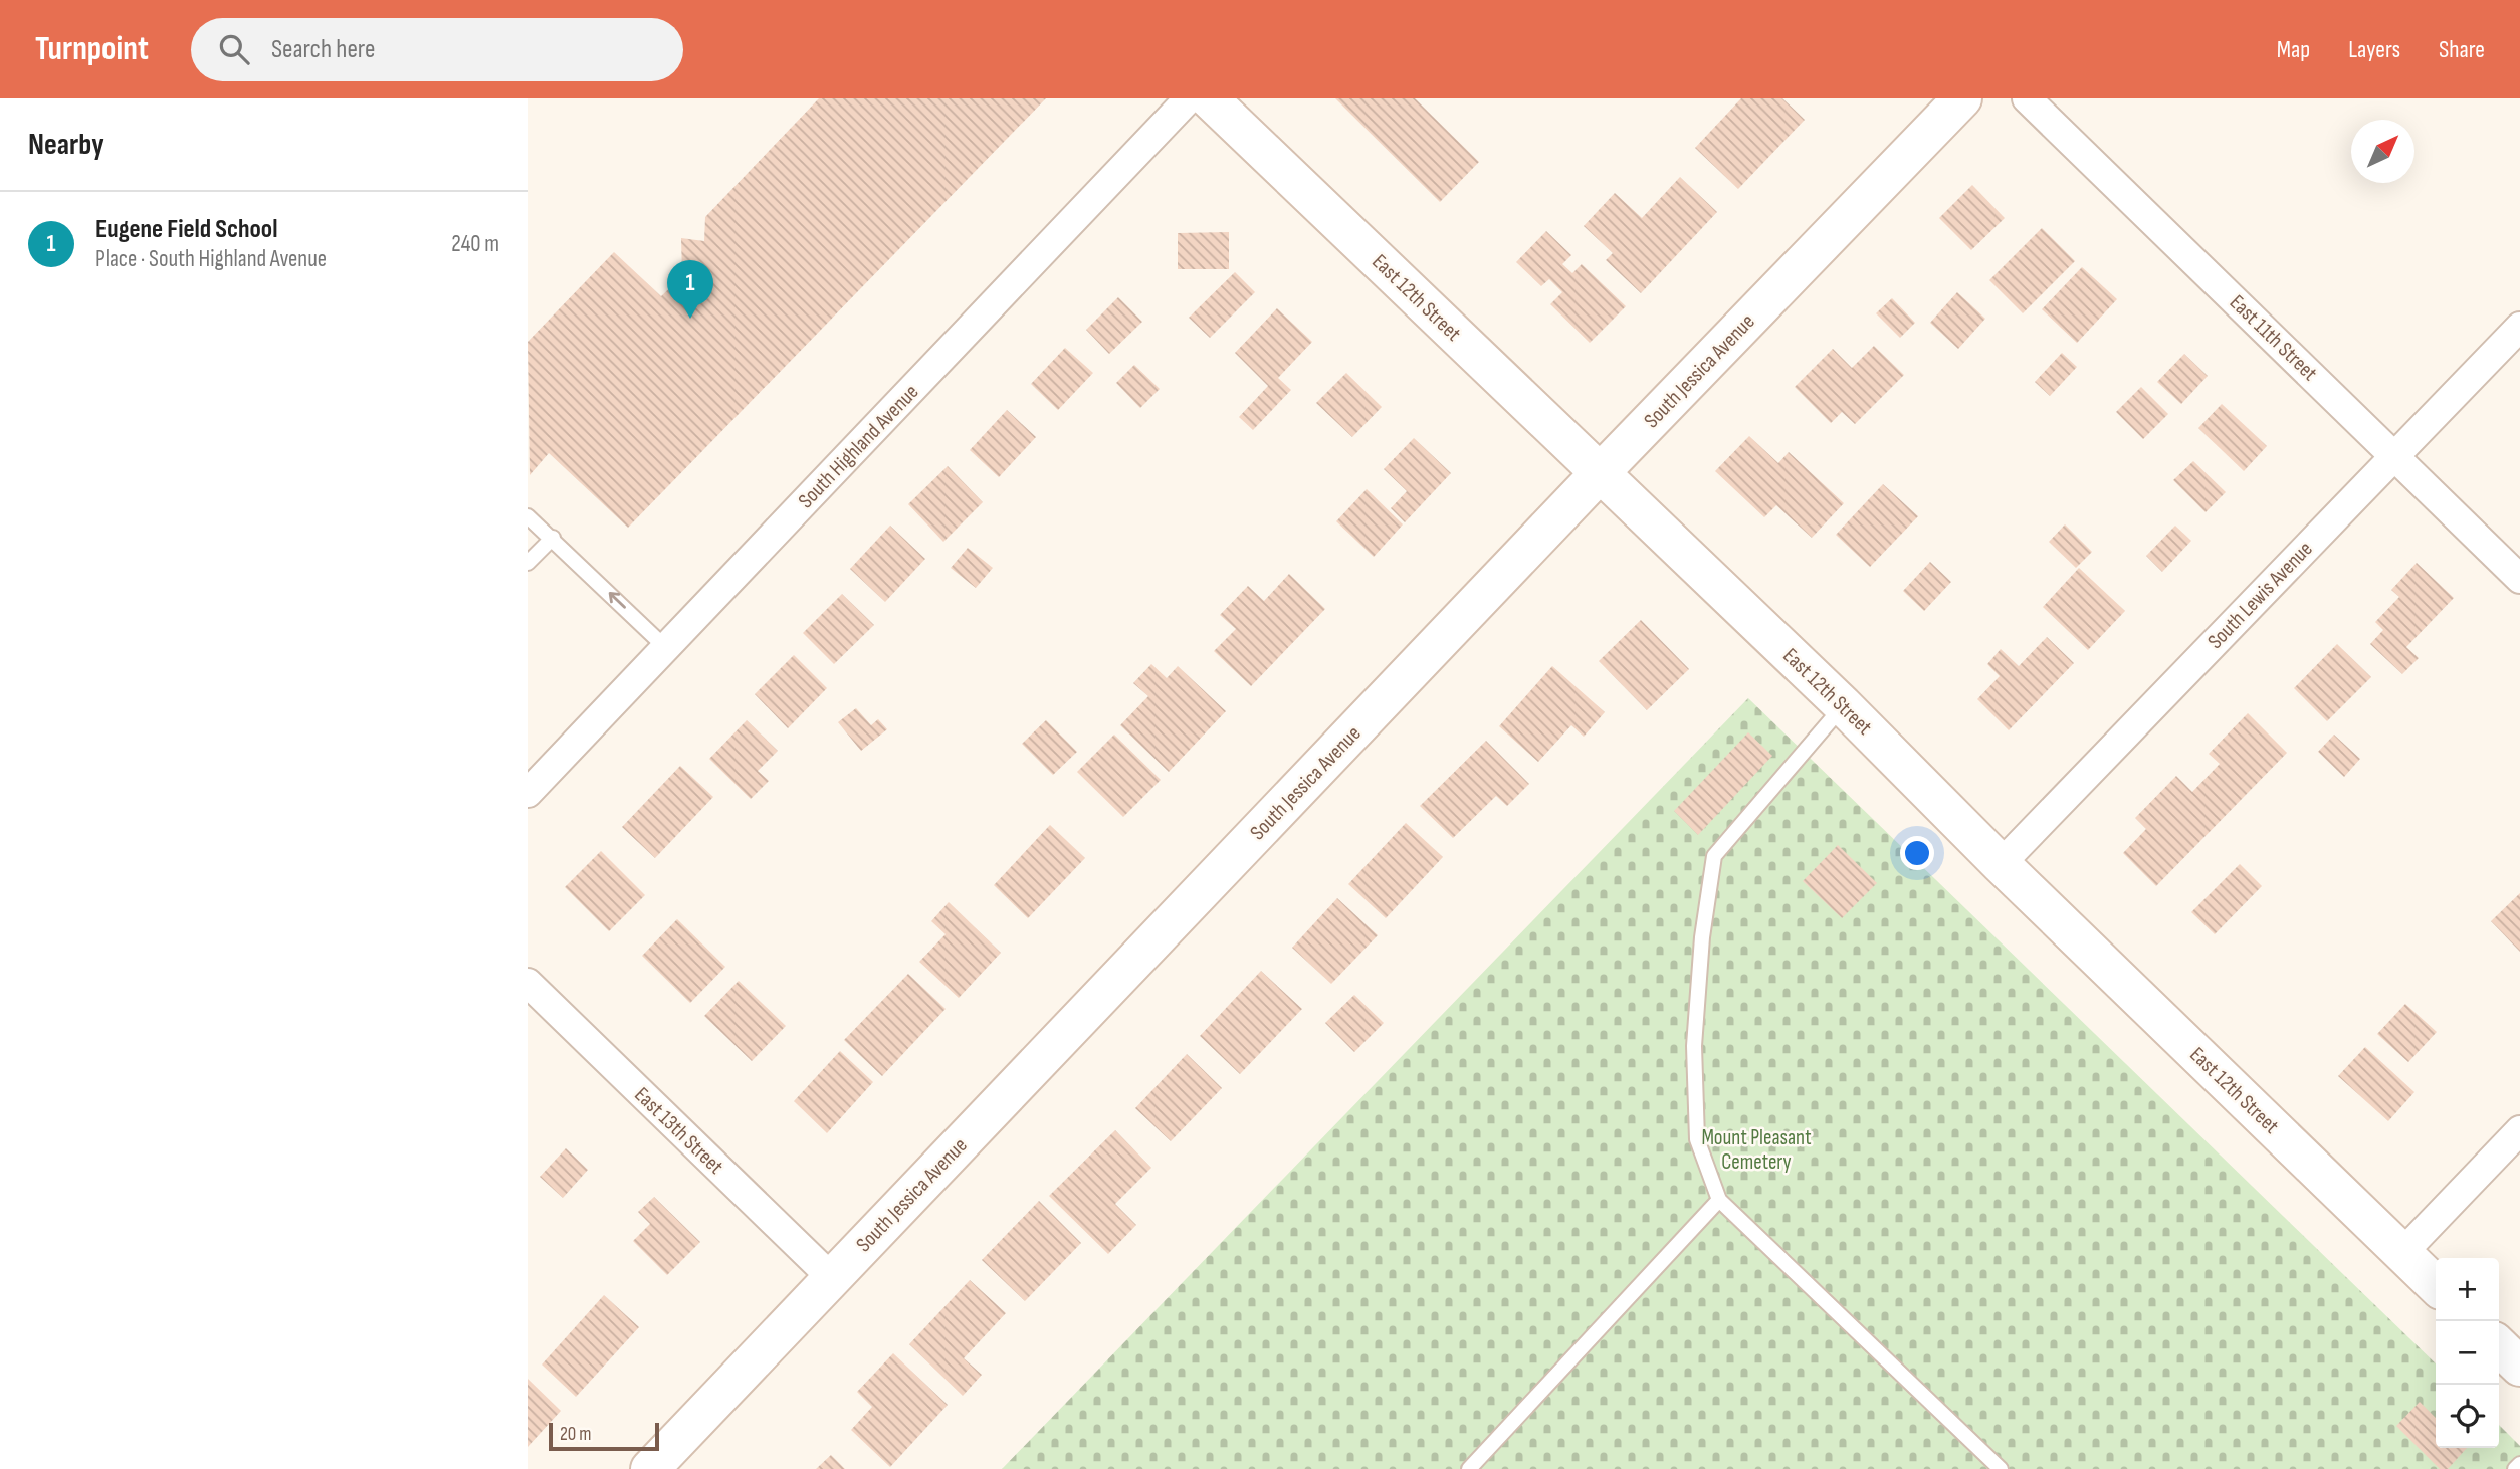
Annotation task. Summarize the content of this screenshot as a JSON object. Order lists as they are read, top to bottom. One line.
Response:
{"streets":{"street":["East 12th Street","East 11th Street","South Jessica Avenue","South Highland Avenue","South Lewis Avenue","East 13th Street"]},"crossings":[["East 12th Street","South Jessica Avenue"],["East 12th Street","South Lewis Avenue"],["East 11th Street","South Lewis Avenue"],["South Jessica Avenue","East 13th Street"]],"parks":["Mount Pleasant Cemetery"],"scale_bar":"20 m","north":"top right","page":{"header":"Turnpoint","search":"Search here","nav":["Map","Layers","Share"],"heading":"Nearby","list":[{"mark":"1","name":"Eugene Field School","note":"Place · South Highland Avenue","value":"240 m"}],"pins":"1","map_buttons":["+","−"],"scale":"20 m"}}
